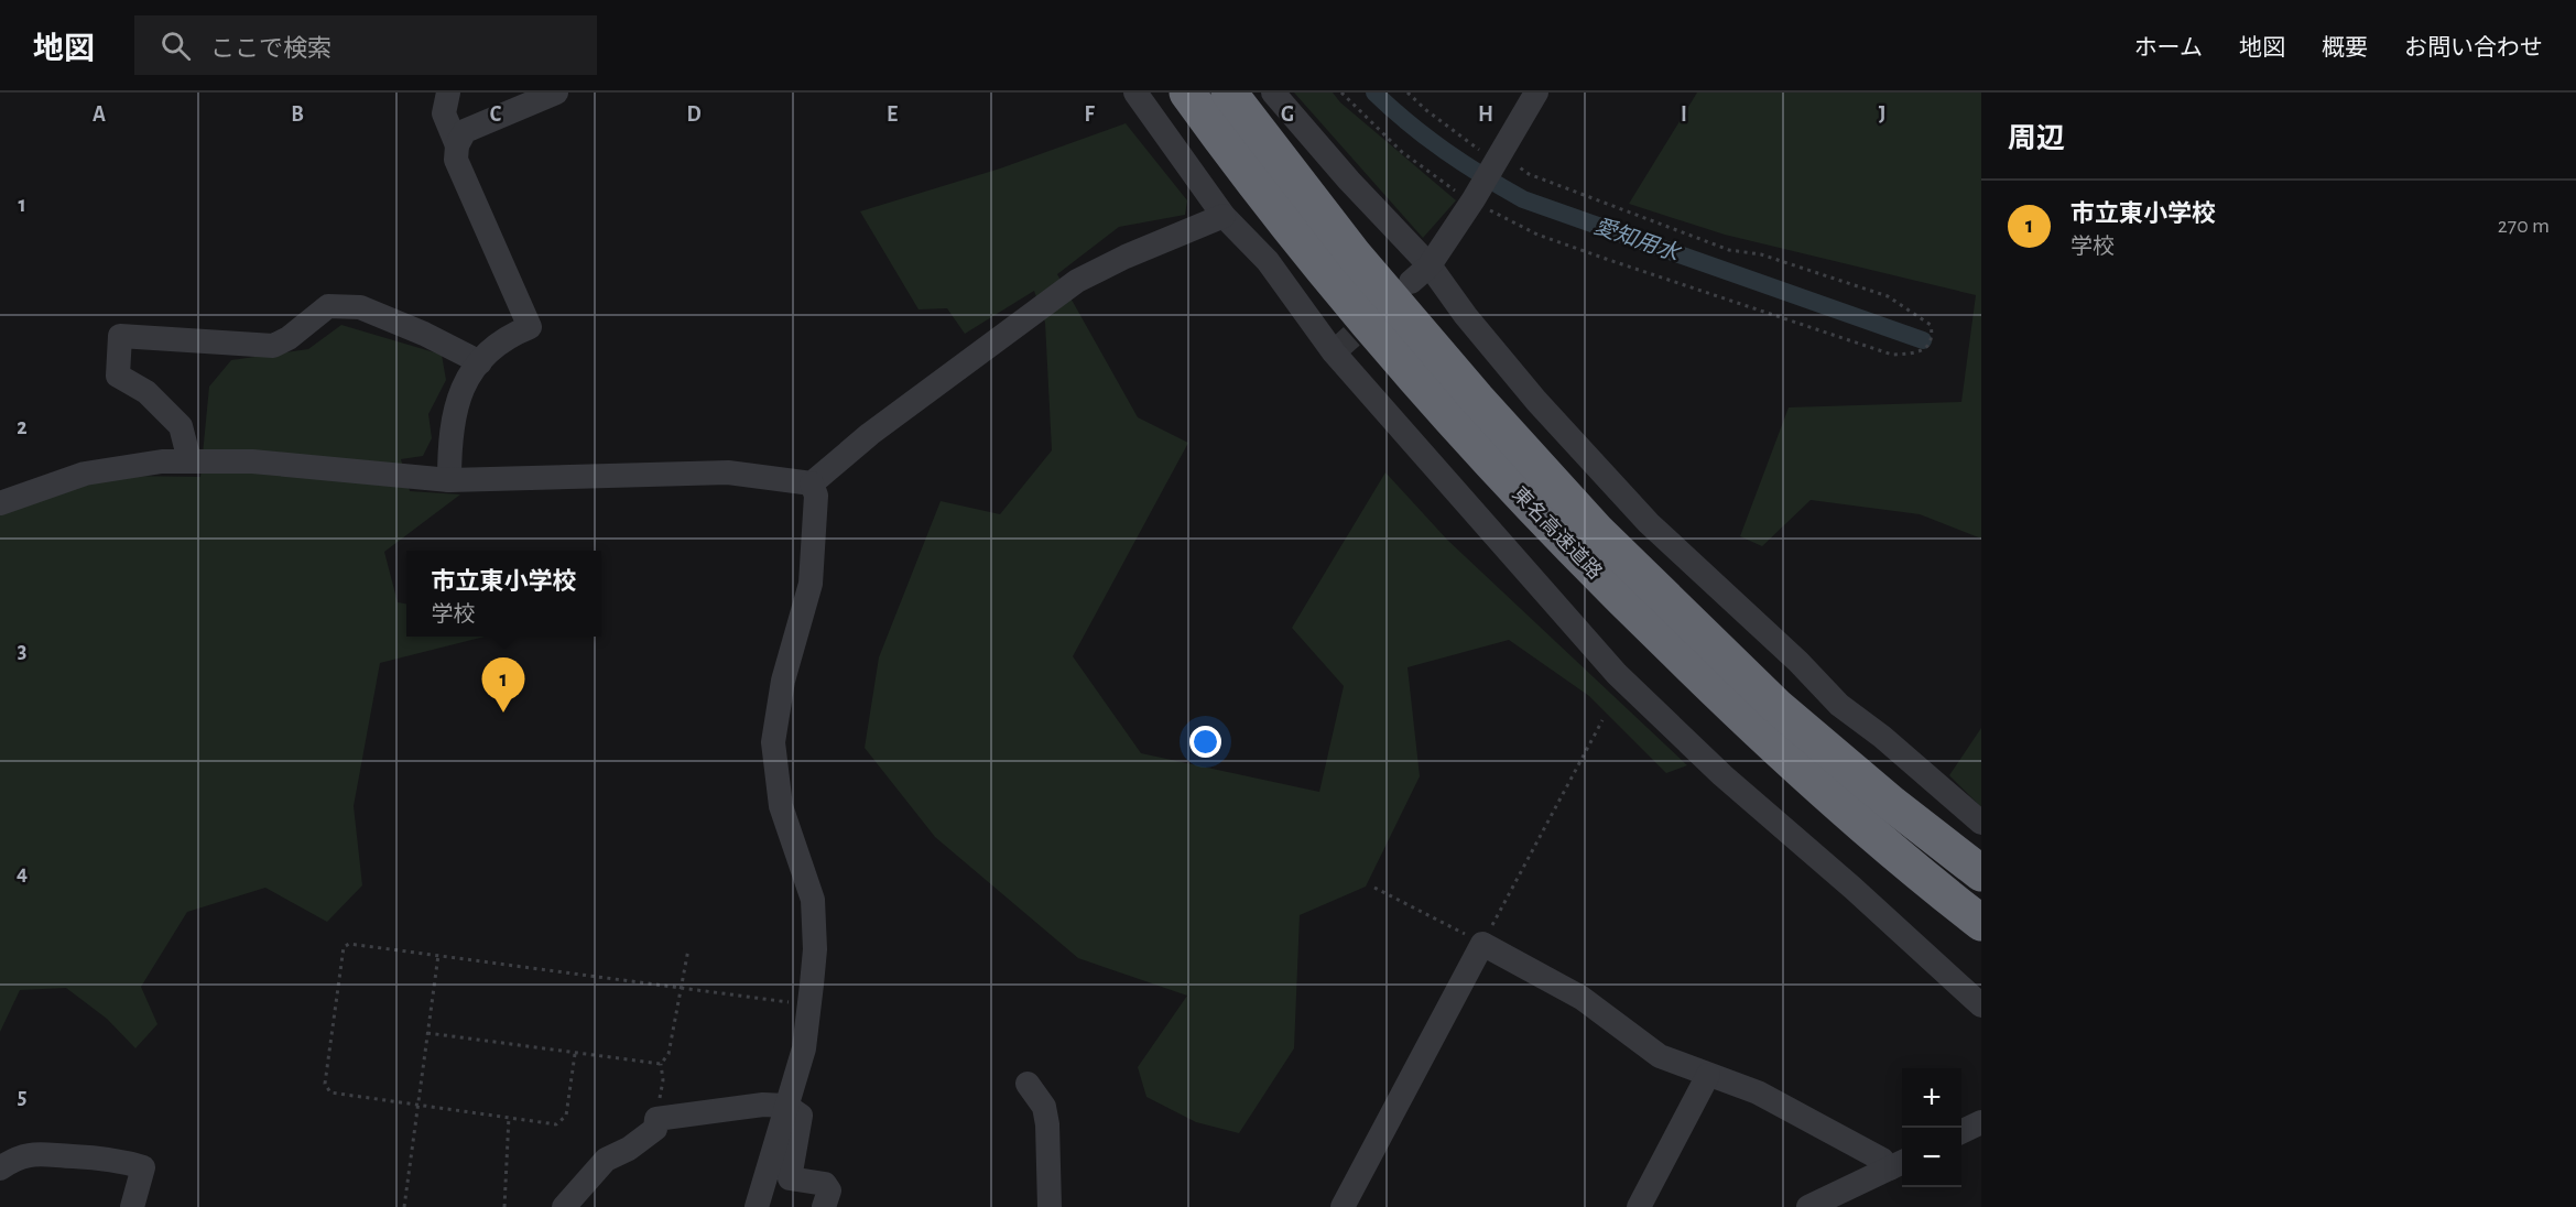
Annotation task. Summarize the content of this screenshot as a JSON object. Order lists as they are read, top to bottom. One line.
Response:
{"streets":{"highway":["東名高速道路"]},"water":["愛知用水"],"page":{"header":"地図","search":"ここで検索","nav":["ホーム","地図","概要","お問い合わせ"],"heading":"周辺","list":[{"mark":"1","name":"市立東小学校","note":"学校","value":"270 m"}],"popup":["市立東小学校","学校"],"pins":"1","map_buttons":["+","−"]},"grid":{"columns":["A","B","C","D","E","F","G","H","I","J"],"rows":["1","2","3","4","5"]}}
